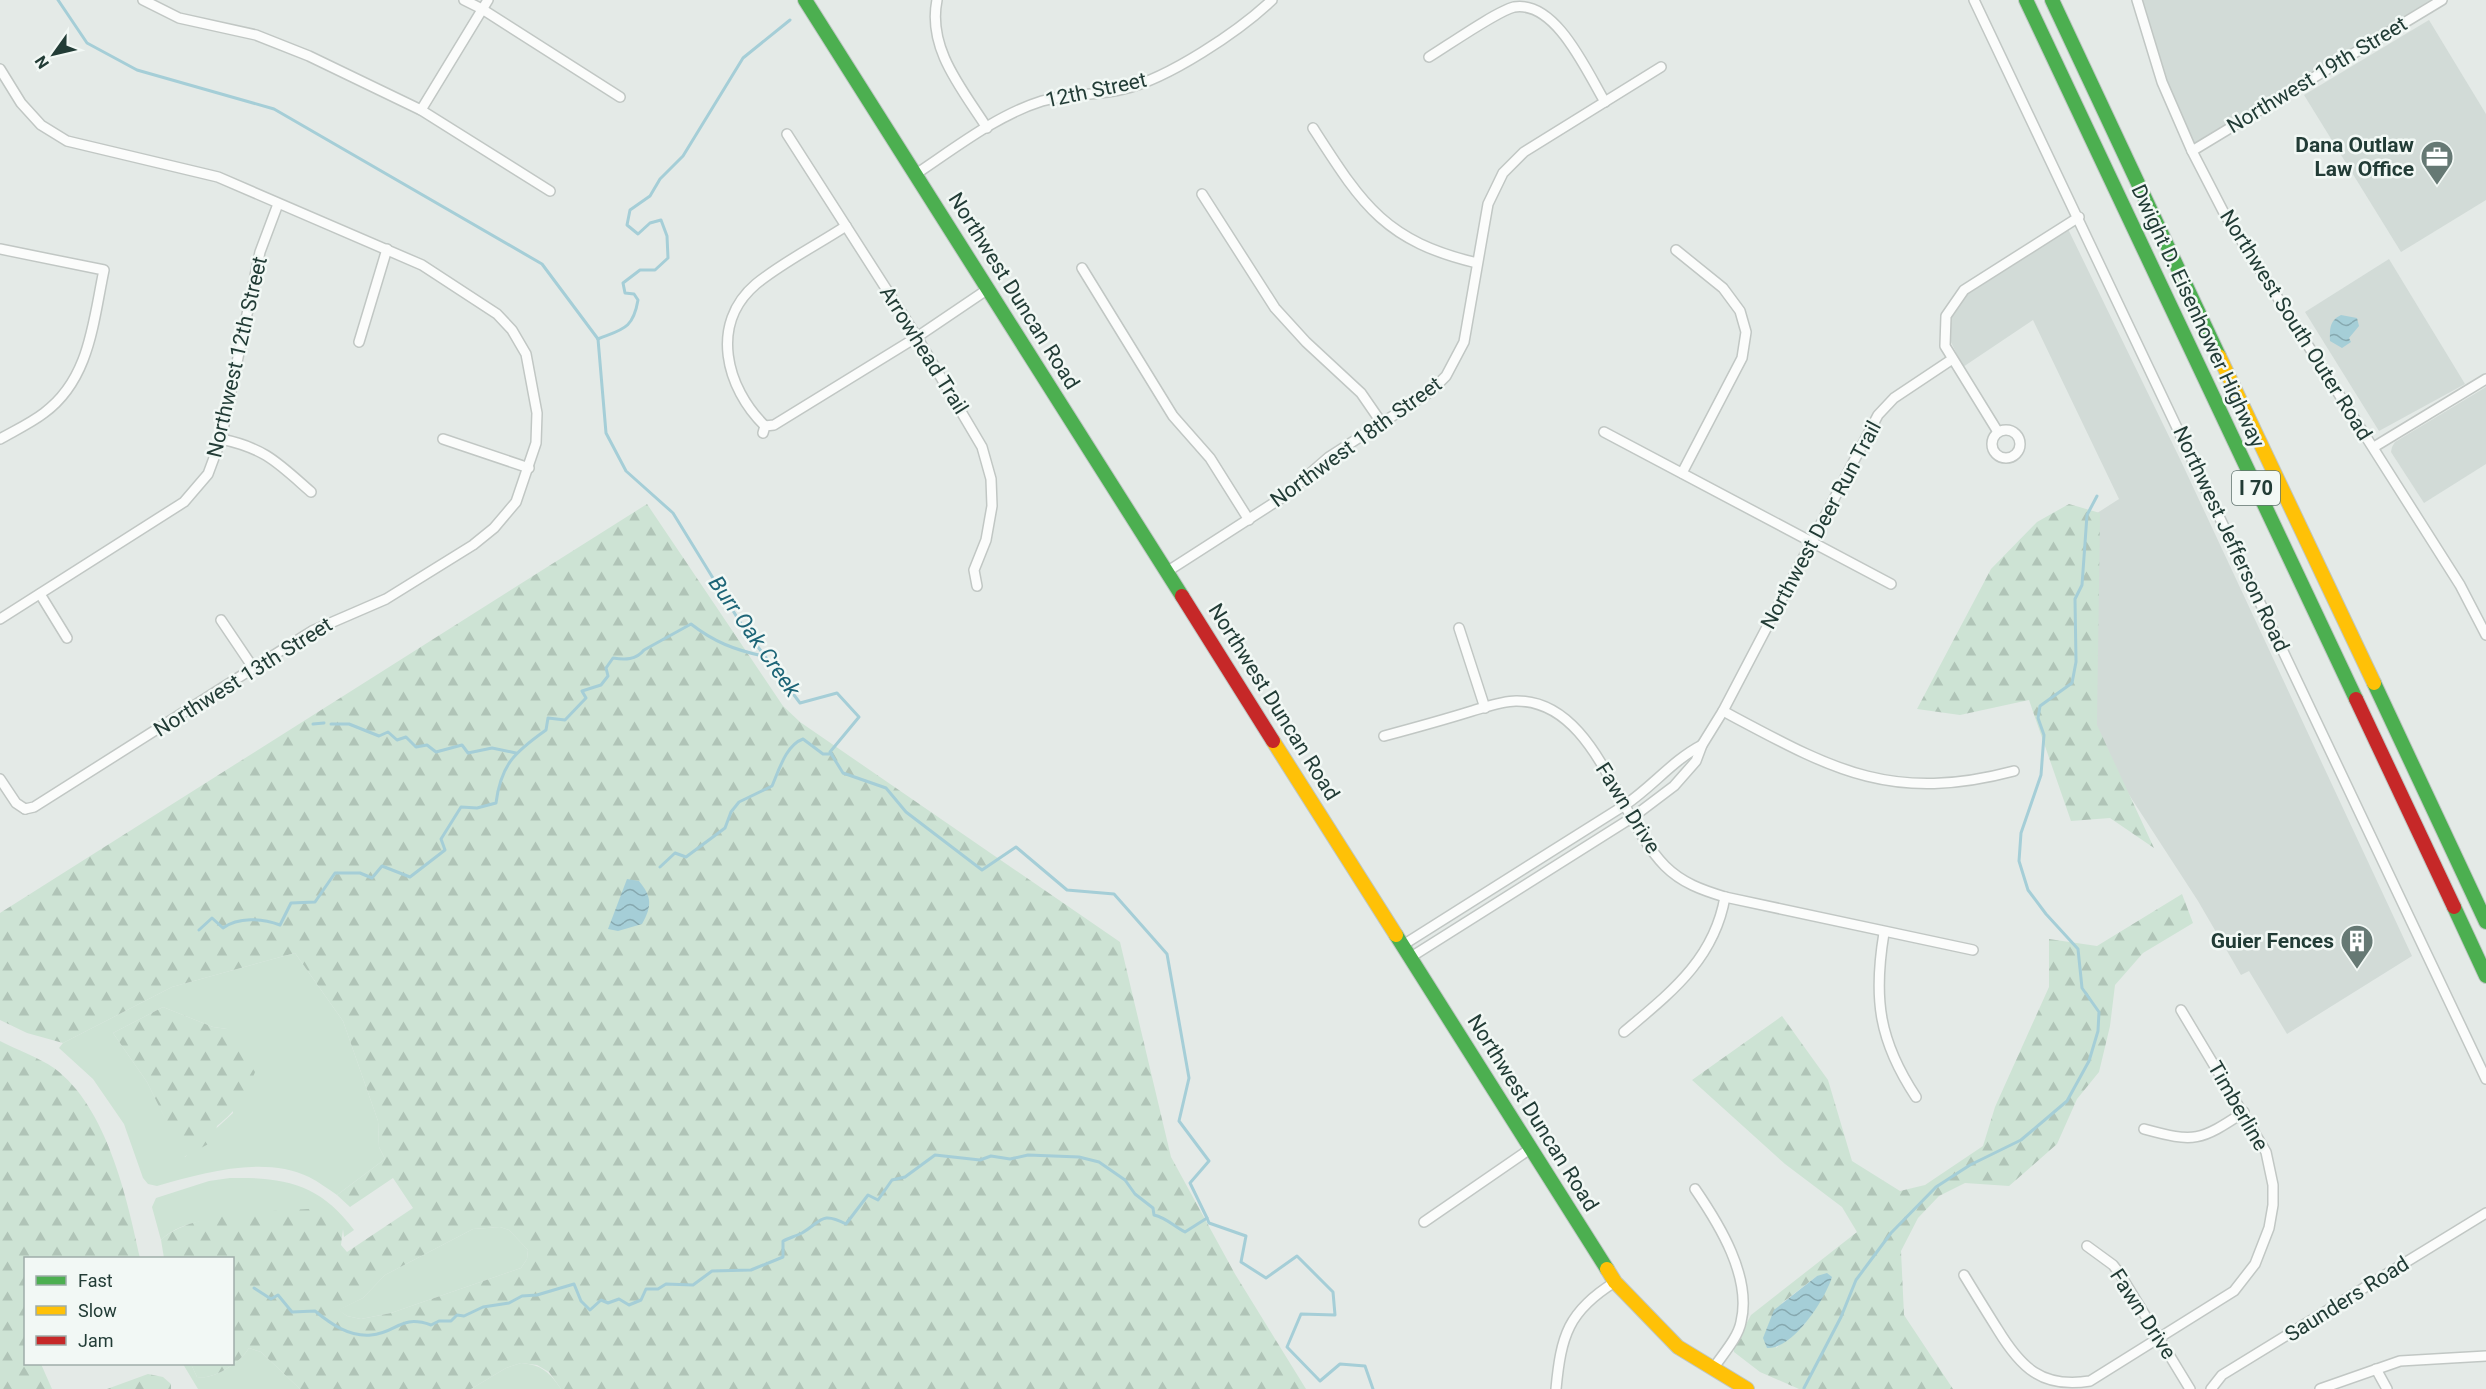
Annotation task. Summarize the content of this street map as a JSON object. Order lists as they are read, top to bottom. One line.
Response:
{"streets":{"main road":["Northwest Duncan Road","Dwight D. Eisenhower Highway","I 70"],"street":["Northwest 19th Street","12th Street","Northwest South Outer Road","Arrowhead Trail","Northwest 12th Street","Northwest 18th Street","Northwest Deer Run Trail","Northwest Jefferson Road","Northwest 13th Street","Fawn Drive","Timberline","Saunders Road"]},"crossings":[["Northwest 19th Street","Northwest South Outer Road"],["12th Street","Northwest Duncan Road"],["Northwest Duncan Road","Northwest 18th Street"],["Northwest Duncan Road","Northwest Deer Run Trail"],["Northwest 12th Street","Northwest 13th Street"],["Northwest Deer Run Trail","Fawn Drive"],["Fawn Drive","Timberline"]],"water":["Burr Oak Creek"],"places":{"office":["Dana Outlaw Law Office"],"building":["Guier Fences"]},"legend":["Fast","Slow","Jam"],"north":"bottom left"}
